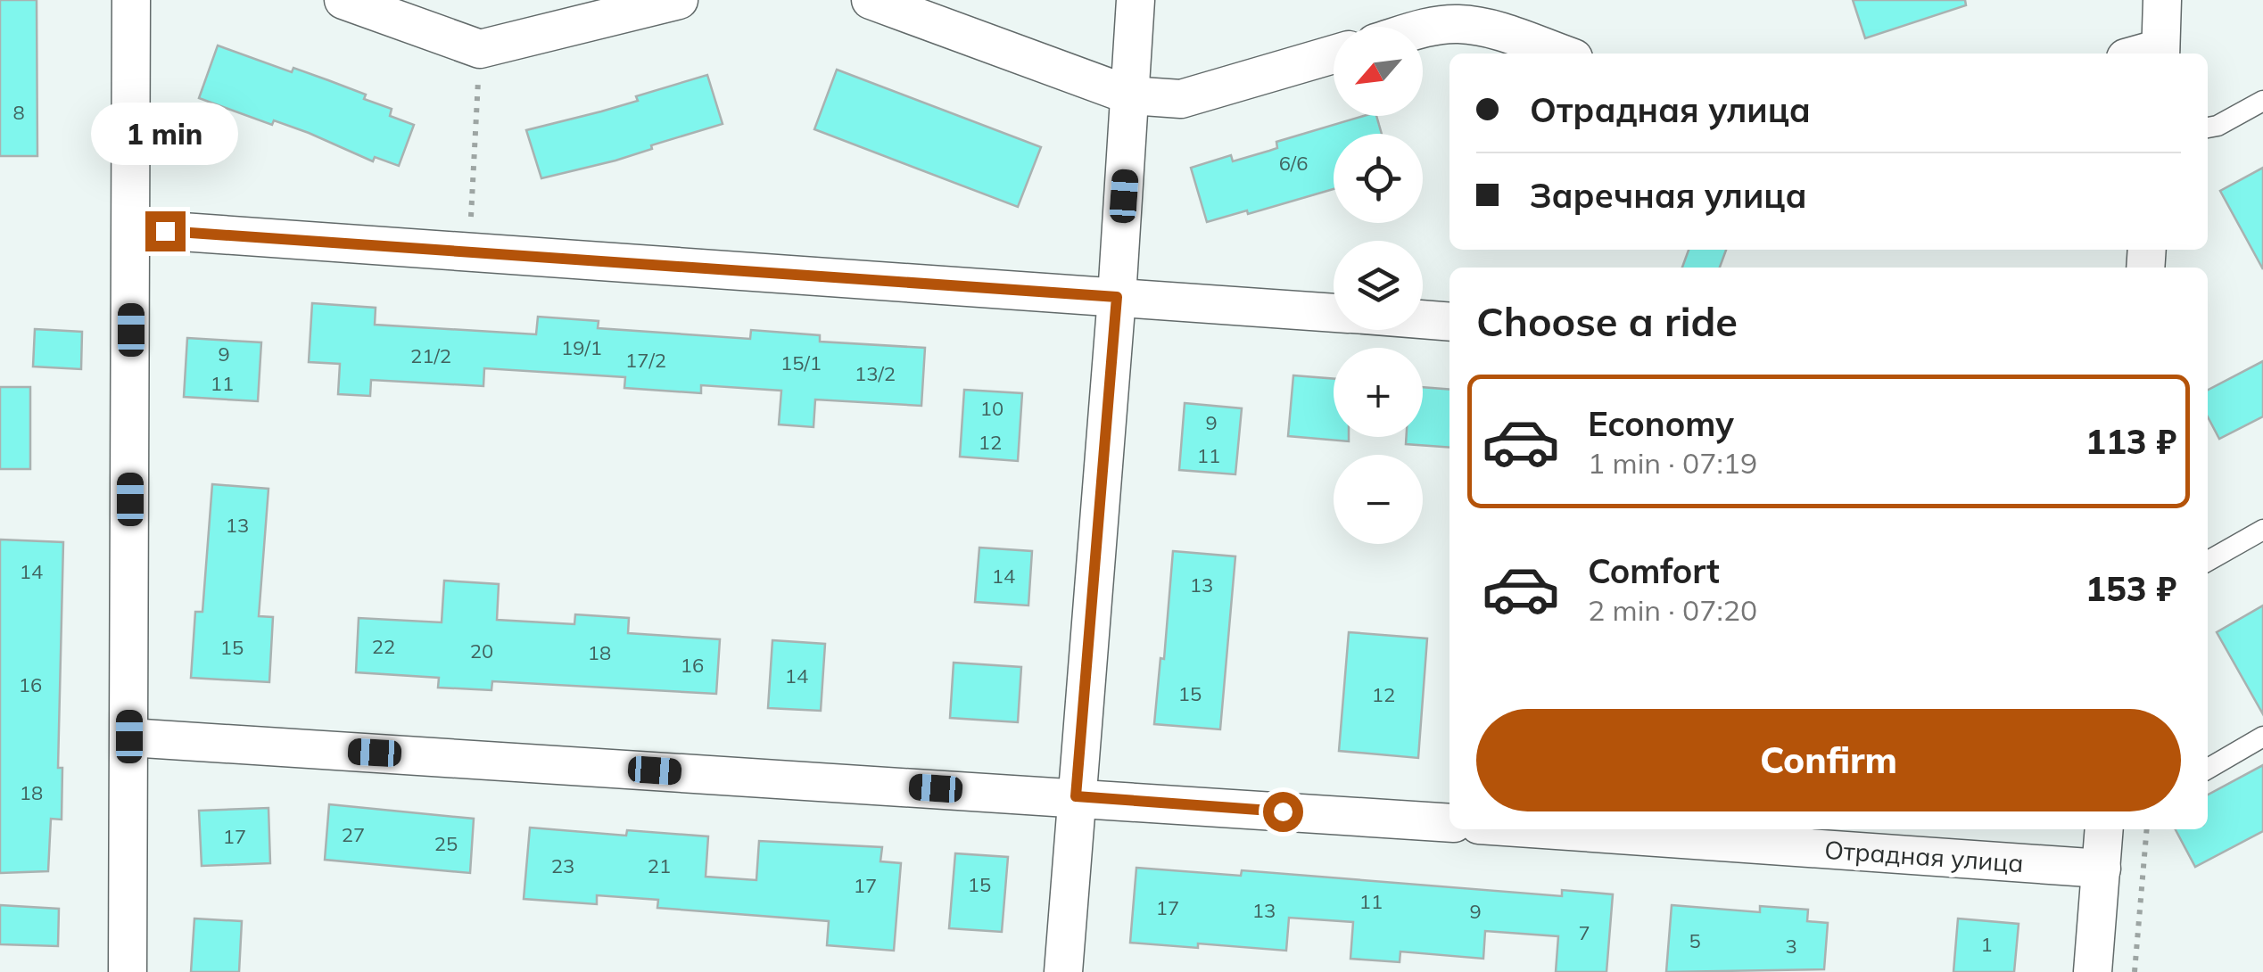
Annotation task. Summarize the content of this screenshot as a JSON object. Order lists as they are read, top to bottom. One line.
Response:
{"streets":{"street":["Отрадная улица"]},"house_numbers":["8","6/6","19/1","9","21/2","17/2","15/1","13/2","11","10","9","12","11","13","14","14","13","22","15","20","18","16","14","16","15","12","18","27","17","25","23","21","15","17","11","17","13","9","7","5","1","3"],"north":"bottom left","page":{"map_buttons":["+","−"],"banner":["Отрадная улица","Заречная улица"],"bubble":"1 min","heading":"Choose a ride","list":[{"name":"Economy","note":"1 min · 07:19","value":"113 ₽"},{"name":"Comfort","note":"2 min · 07:20","value":"153 ₽"}],"buttons":"Confirm"}}
